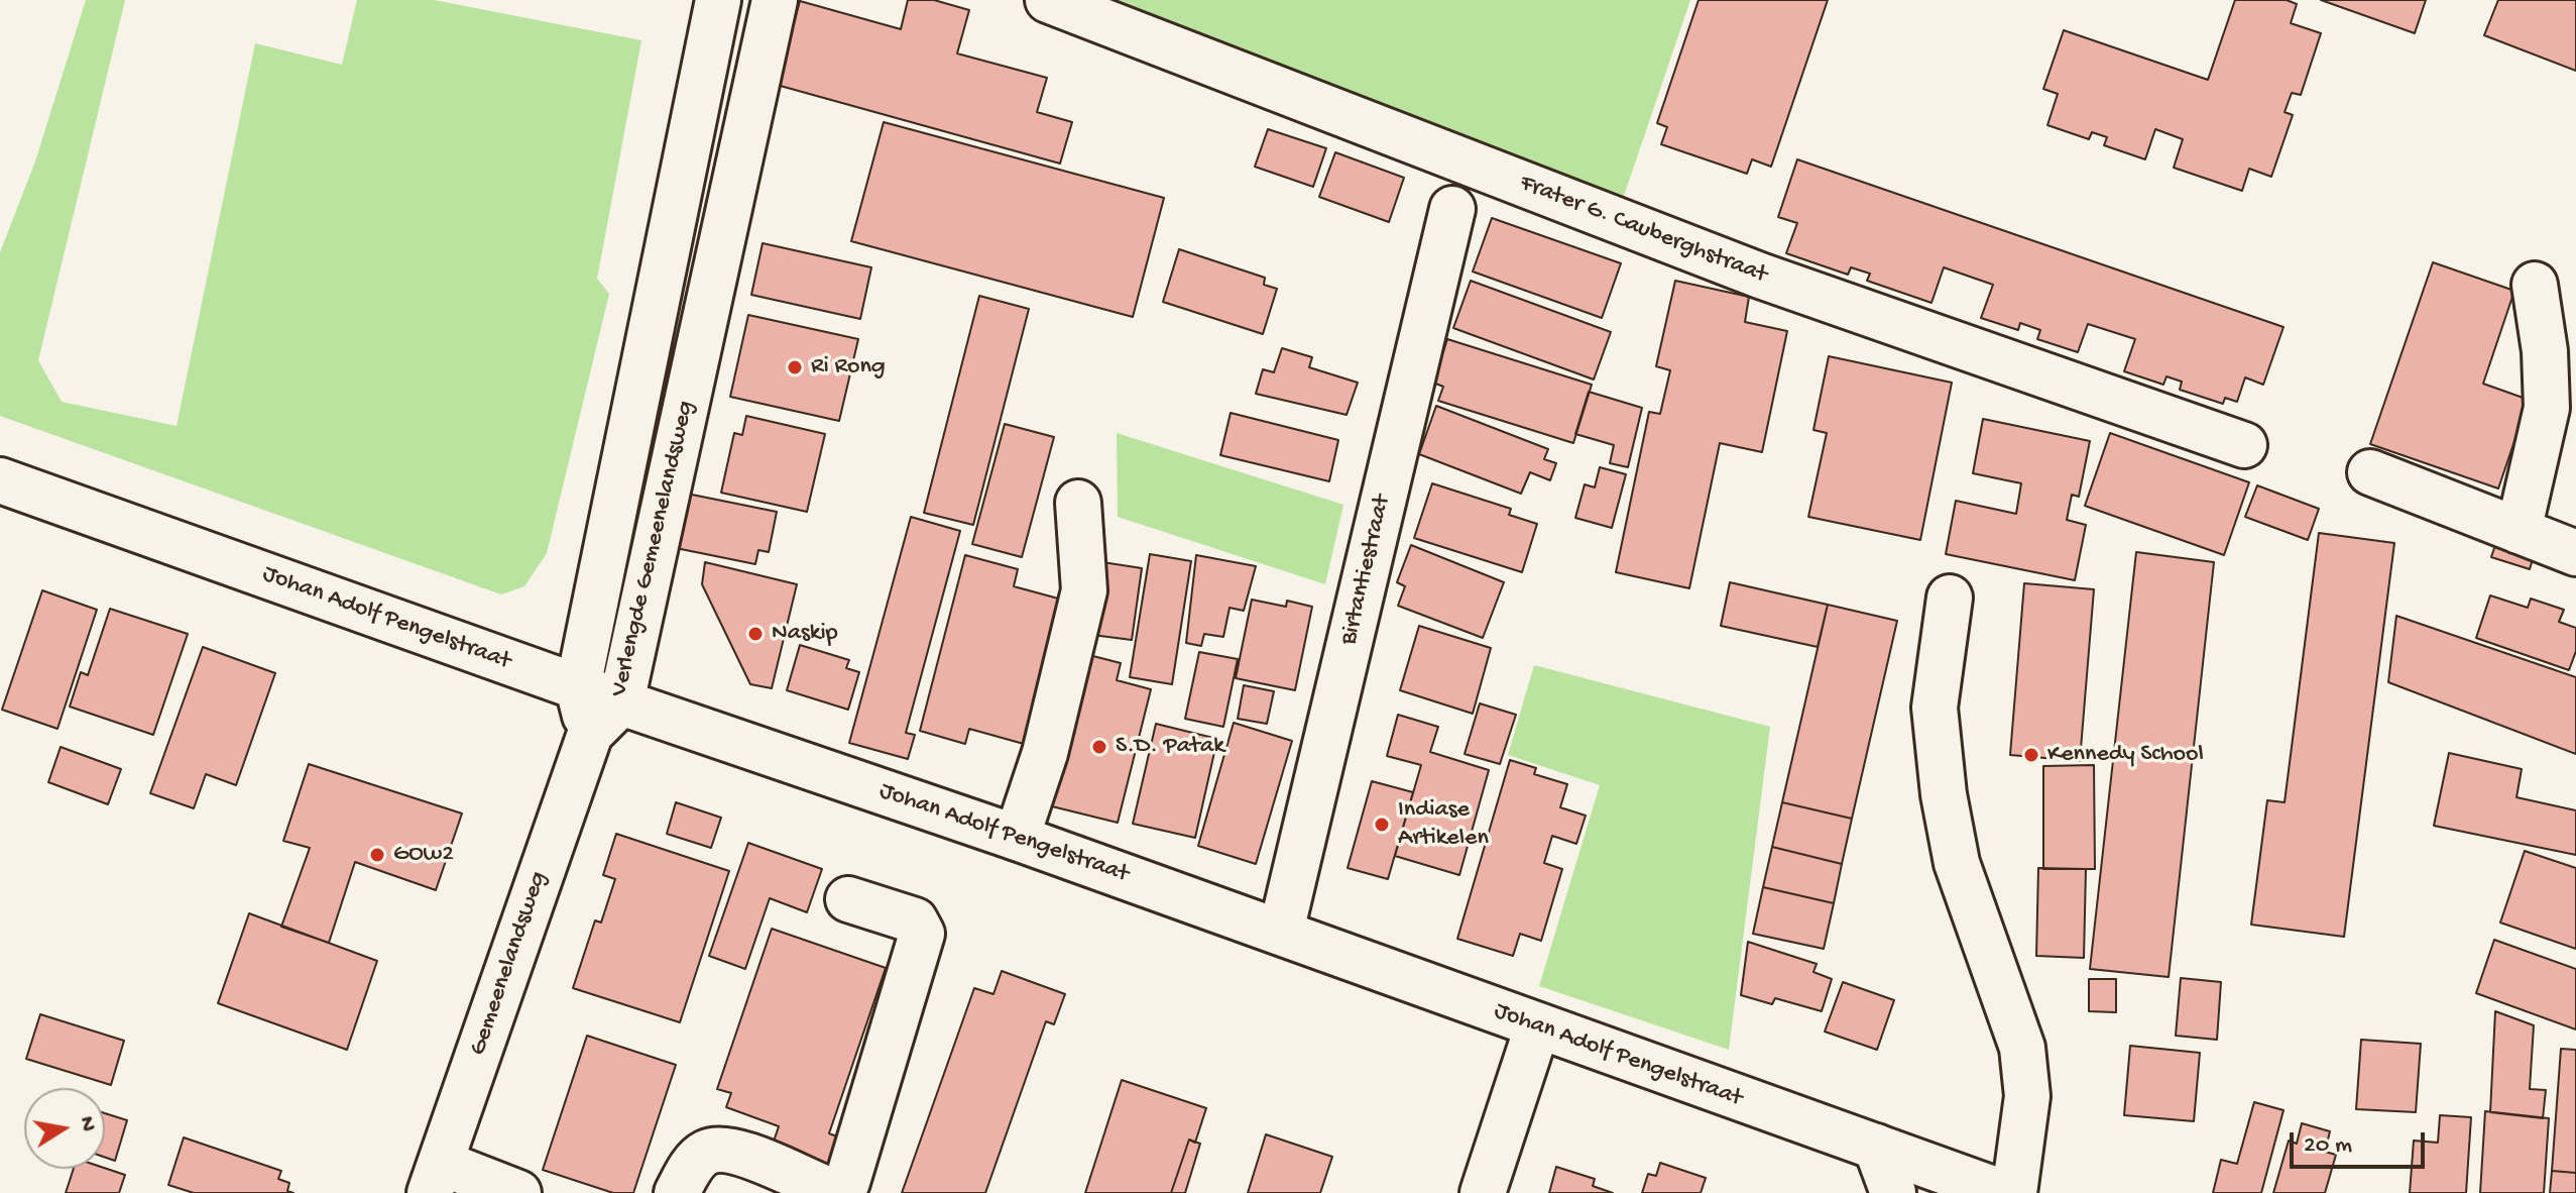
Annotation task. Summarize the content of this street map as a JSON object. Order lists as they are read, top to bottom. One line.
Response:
{"streets":{"main road":["Frater G. Cauberghstraat","Verlengde Gemeenelandsweg","Birtantiestraat","Johan Adolf Pengelstraat","Gemeenelandsweg"]},"crossings":[["Verlengde Gemeenelandsweg","Johan Adolf Pengelstraat"],["Verlengde Gemeenelandsweg","Gemeenelandsweg"],["Birtantiestraat","Johan Adolf Pengelstraat"]],"places":["Ri Rong","Naskip","S.D. Patak","Kennedy School","Indiase Artikelen","GOw2"],"scale_bar":"20 m","north":"right"}
